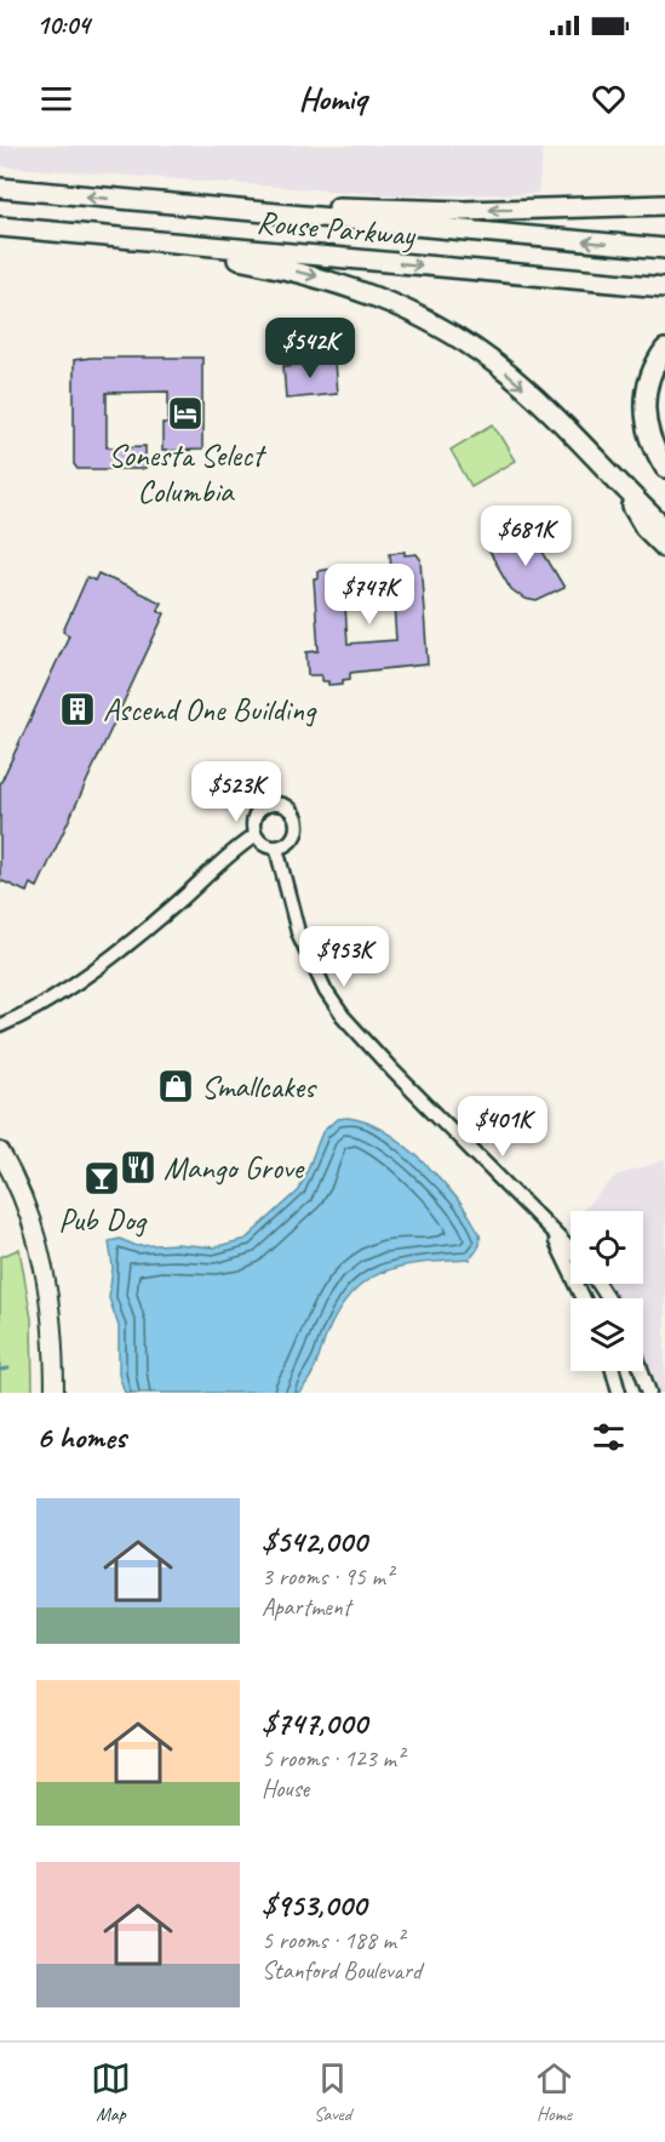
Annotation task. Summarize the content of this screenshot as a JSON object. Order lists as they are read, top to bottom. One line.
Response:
{"streets":{"main road":["Rouse Parkway"]},"places":{"hotel":["Sonesta Select Columbia"],"building":["Ascend One Building"],"shop":["Smallcakes"],"restaurant":["Mango Grove"],"bar":["Pub Dog"]},"page":{"status":"10:04","header":"Homiq","price":["$542K","$681K","$747K","$523K","$953K","$401K"],"heading":"6 homes","list":[{"name":"$542,000","note":"3 rooms · 95 m² · Apartment"},{"name":"$747,000","note":"5 rooms · 123 m² · House"},{"name":"$953,000","note":"5 rooms · 188 m² · Stanford Boulevard"}],"tabs":["Map","Saved","Home"]}}
